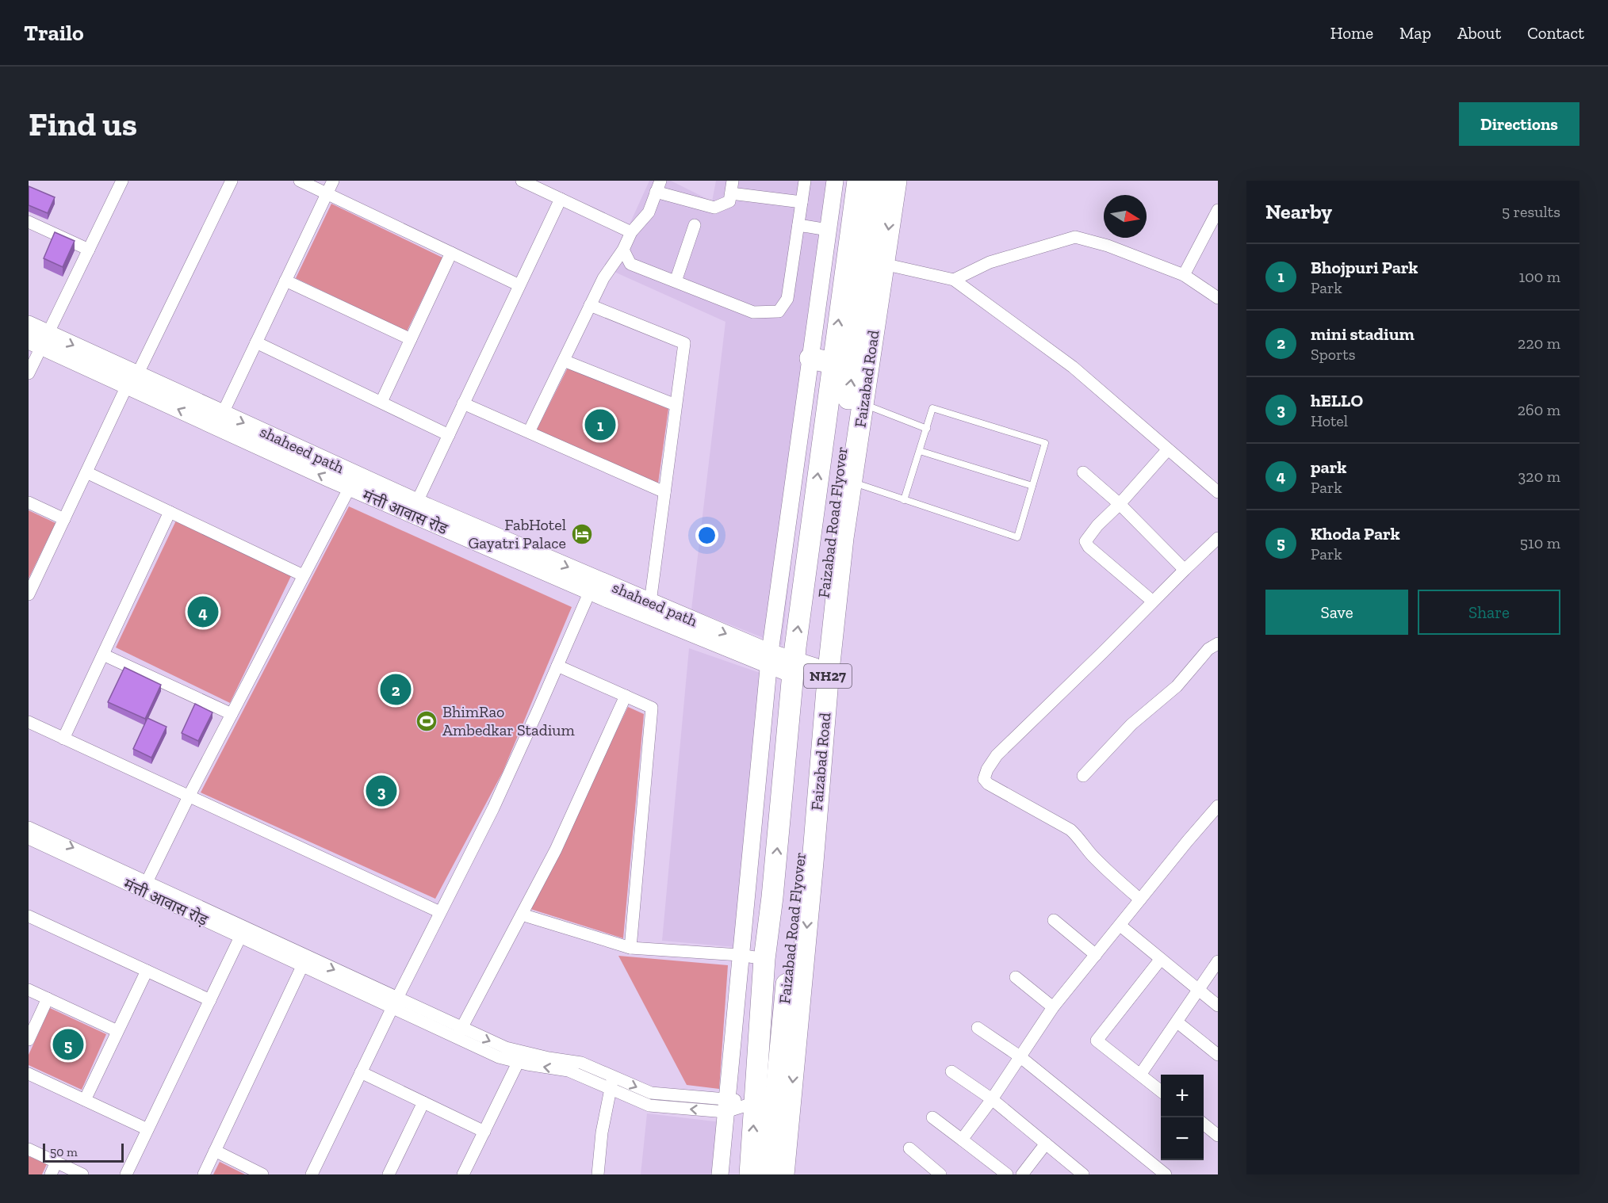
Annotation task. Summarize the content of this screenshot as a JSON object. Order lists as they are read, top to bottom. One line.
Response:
{"streets":{"highway":["Faizabad Road","Faizabad Road Flyover","NH27"],"street":["shaheed path","मंत्ती आवास रोड","मंत्ती आवास रोड़"]},"crossings":[["shaheed path","मंत्ती आवास रोड"],["मंत्ती आवास रोड","Faizabad Road Flyover"],["मंत्ती आवास रोड","NH27"],["Faizabad Road Flyover","NH27"]],"places":{"hotel":["FabHotel Gayatri Palace"],"sports":["BhimRao Ambedkar Stadium"]},"scale_bar":"50 m","north":"right","page":{"header":"Trailo","nav":["Home","Map","About","Contact"],"buttons":["Directions",["Save","Share"]],"title":"Find us","heading":["Nearby","5 results"],"list":[{"mark":"1","name":"Bhojpuri Park","note":"Park","value":"100 m"},{"mark":"2","name":"mini stadium","note":"Sports","value":"220 m"},{"mark":"3","name":"hELLO","note":"Hotel","value":"260 m"},{"mark":"4","name":"park","note":"Park","value":"320 m"},{"mark":"5","name":"Khoda Park","note":"Park","value":"510 m"}],"pins":["1","4","2","3","5"],"map_buttons":["+","−"],"scale":"50 m"}}
